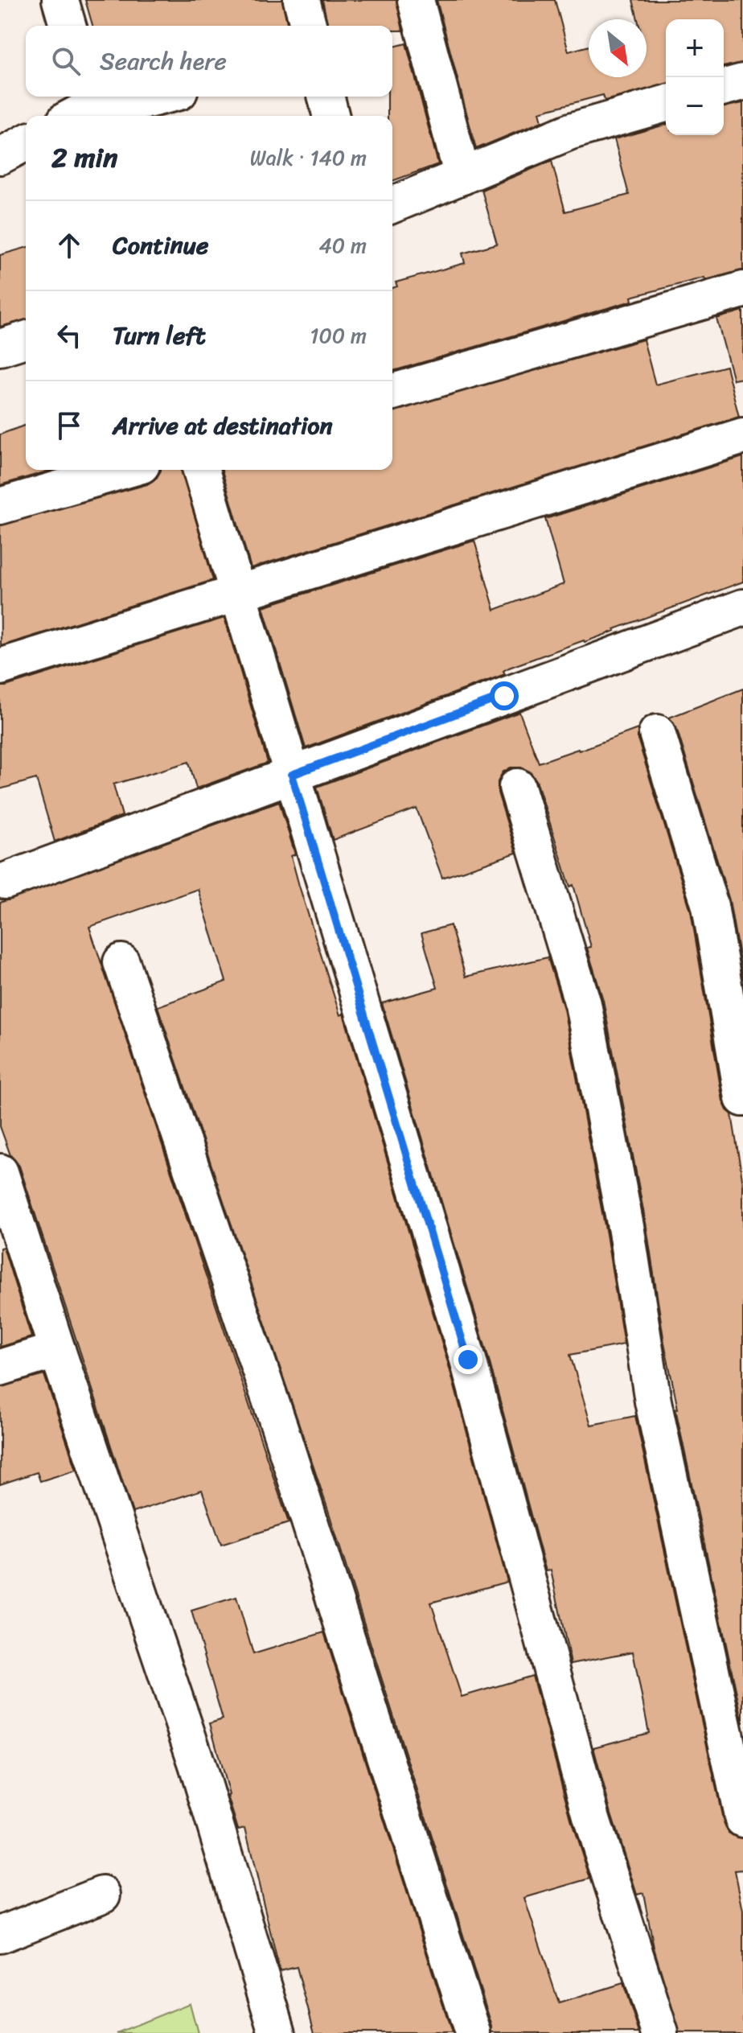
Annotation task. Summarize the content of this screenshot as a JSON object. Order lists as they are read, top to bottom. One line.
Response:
{"north":"bottom right","page":{"map_buttons":["+","−"],"search":"Search here","heading":["2 min","Walk · 140 m"],"list":[["Continue","40 m"],["Turn left","100 m"],"Arrive at destination"]}}
